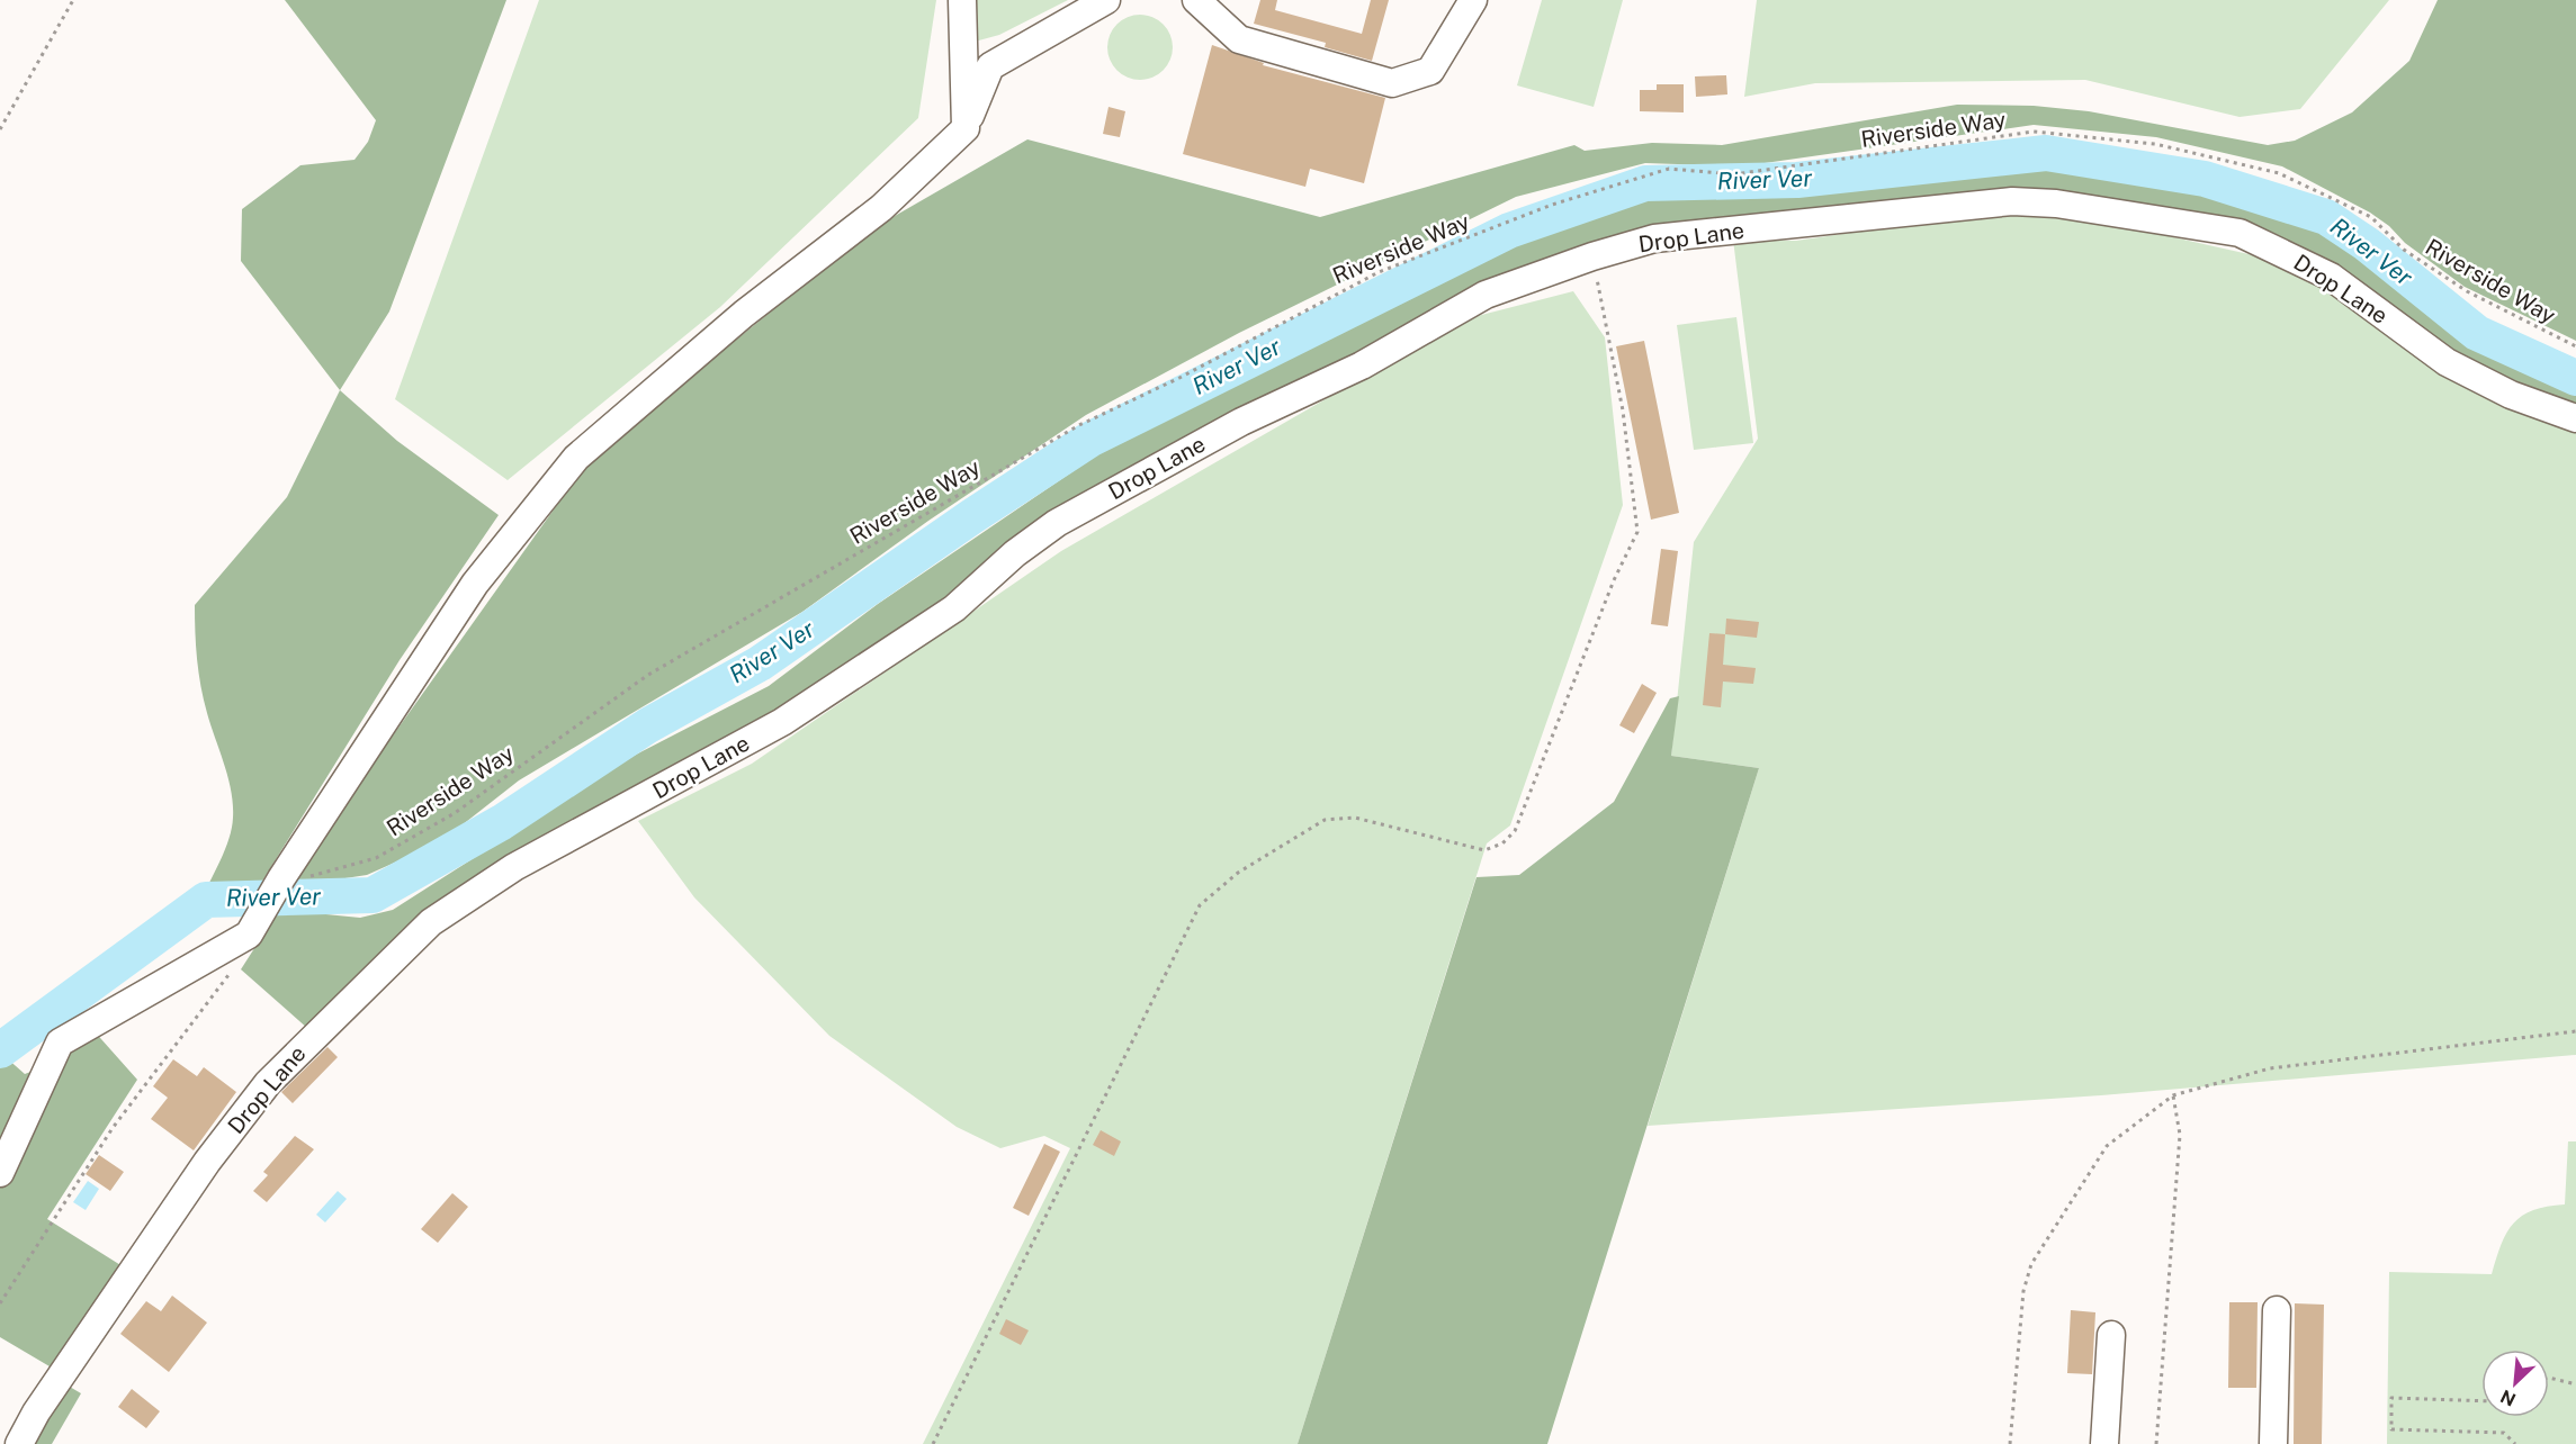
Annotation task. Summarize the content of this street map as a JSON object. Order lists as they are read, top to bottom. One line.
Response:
{"streets":{"street":["Drop Lane"],"path":["Riverside Way"]},"water":["River Ver"],"north":"bottom left"}
